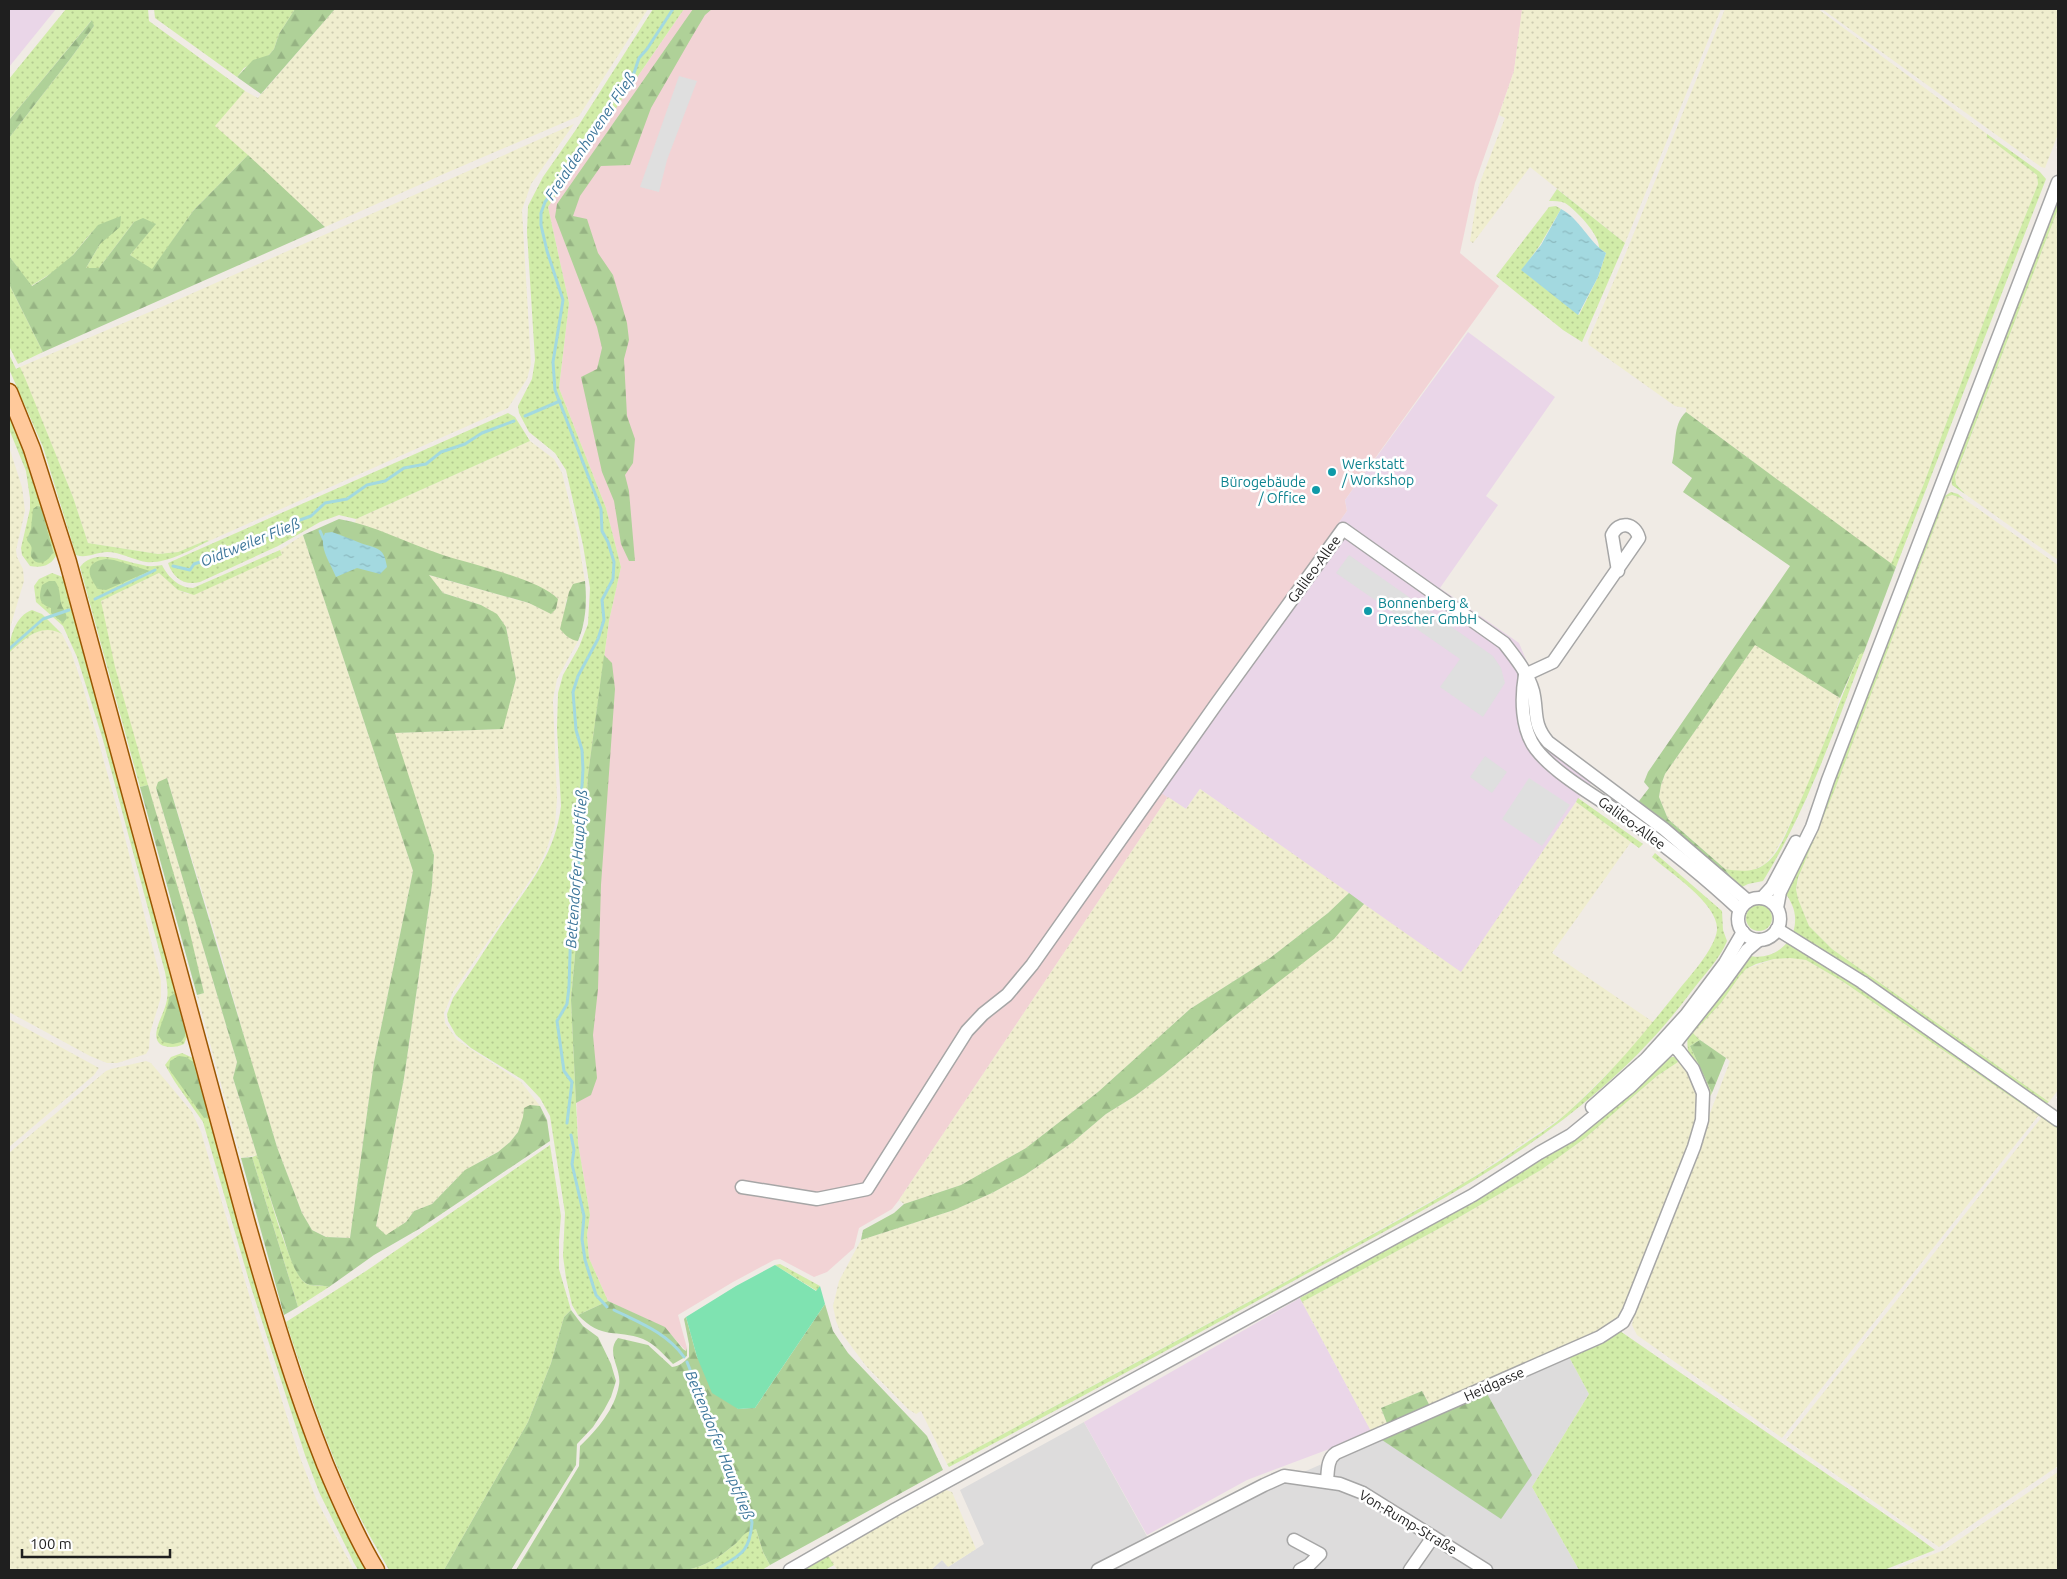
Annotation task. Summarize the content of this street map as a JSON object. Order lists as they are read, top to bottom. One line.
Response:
{"streets":{"street":["Galileo-Allee","Heidgasse","Von-Rump-Straße"]},"crossings":[["Heidgasse","Von-Rump-Straße"]],"water":["Freialdenhovener Fließ","Oidtweiler Fließ","Bettendorfer Hauptfließ"],"places":["Werkstatt / Workshop","Bürogebäude / Office","Bonnenberg & Drescher GmbH"],"scale_bar":"100 m"}
